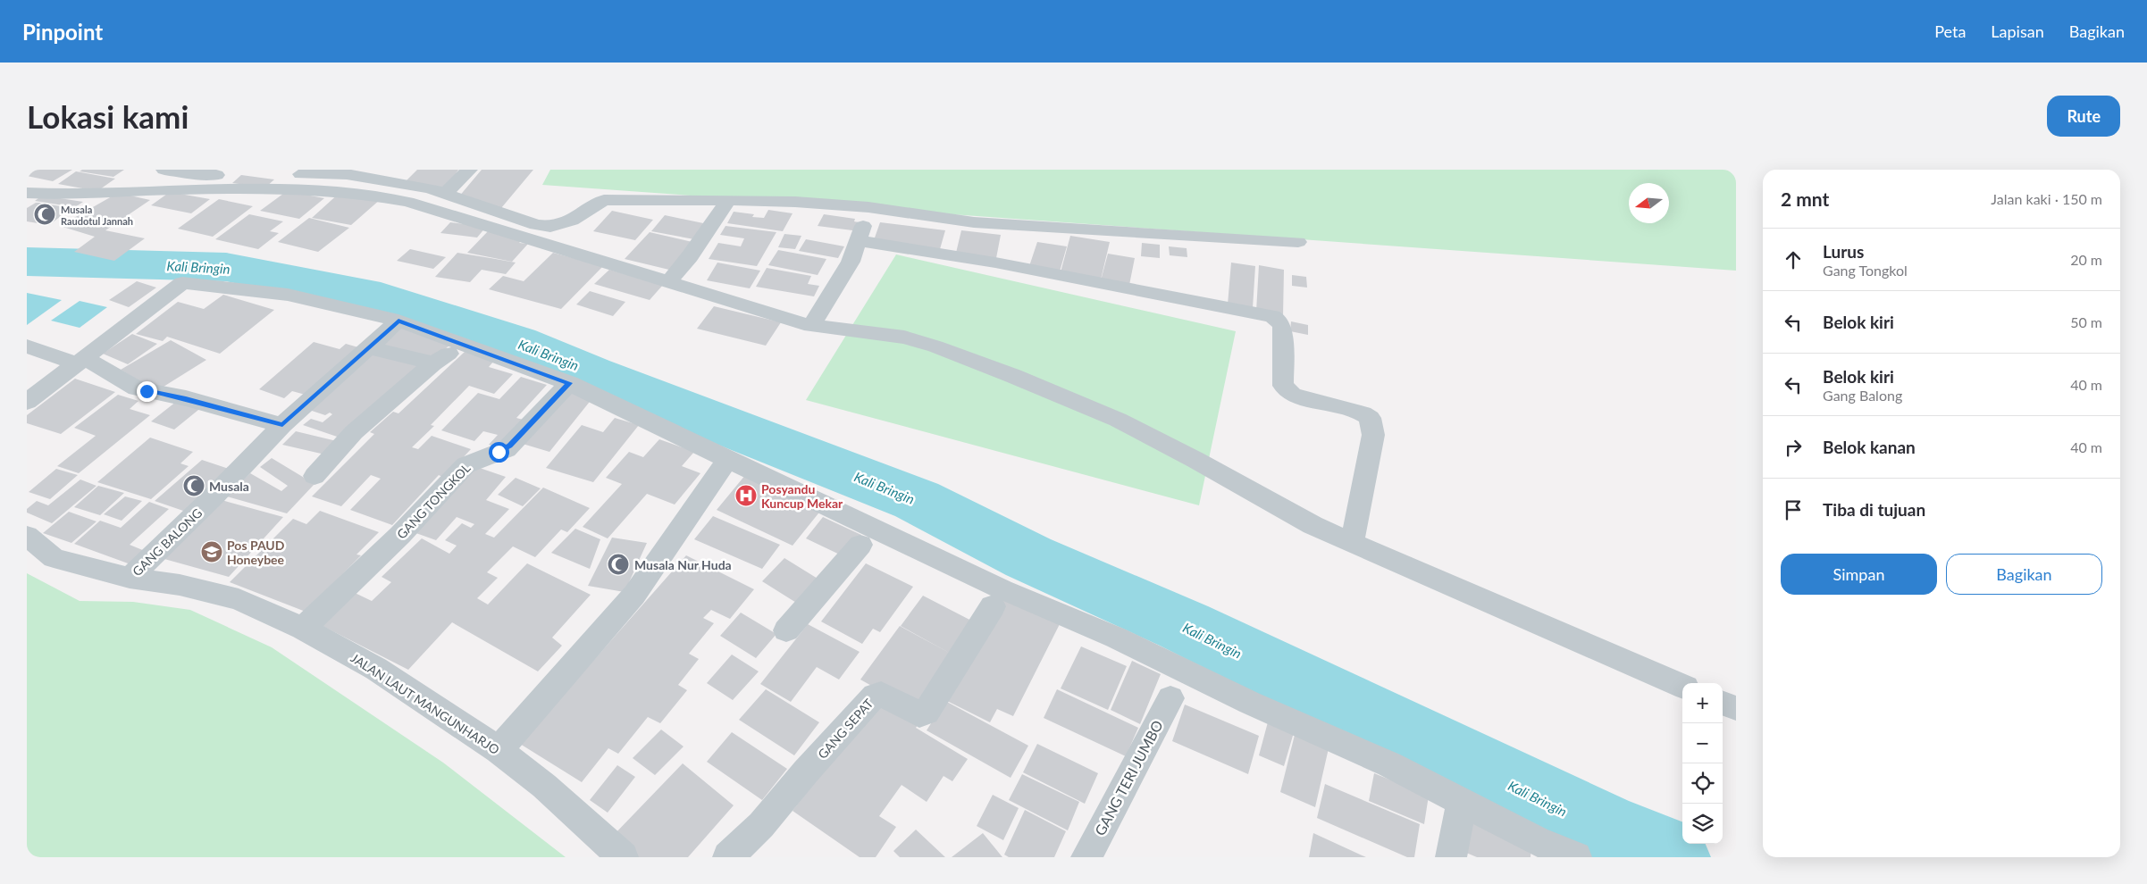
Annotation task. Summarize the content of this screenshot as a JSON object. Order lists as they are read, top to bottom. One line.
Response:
{"streets":{"street":["GANG TONGKOL","GANG BALONG","JALAN LAUT MANGUNHARJO","GANG SEPAT","GANG TERI JUMBO"]},"crossings":[["GANG TONGKOL","JALAN LAUT MANGUNHARJO"],["GANG BALONG","JALAN LAUT MANGUNHARJO"]],"water":["Kali Bringin"],"places":{"mosque":["Musala Raudotul Jannah","Musala","Musala Nur Huda"],"hospital":["Posyandu Kuncup Mekar"],"school or university":["Pos PAUD Honeybee"]},"north":"left","page":{"header":"Pinpoint","nav":["Peta","Lapisan","Bagikan"],"buttons":["Rute",["Simpan","Bagikan"]],"title":"Lokasi kami","heading":["2 mnt","Jalan kaki · 150 m"],"list":[["Lurus","Gang Tongkol","20 m"],["Belok kiri","50 m"],["Belok kiri","Gang Balong","40 m"],["Belok kanan","40 m"],"Tiba di tujuan"],"map_buttons":["+","−"]}}
